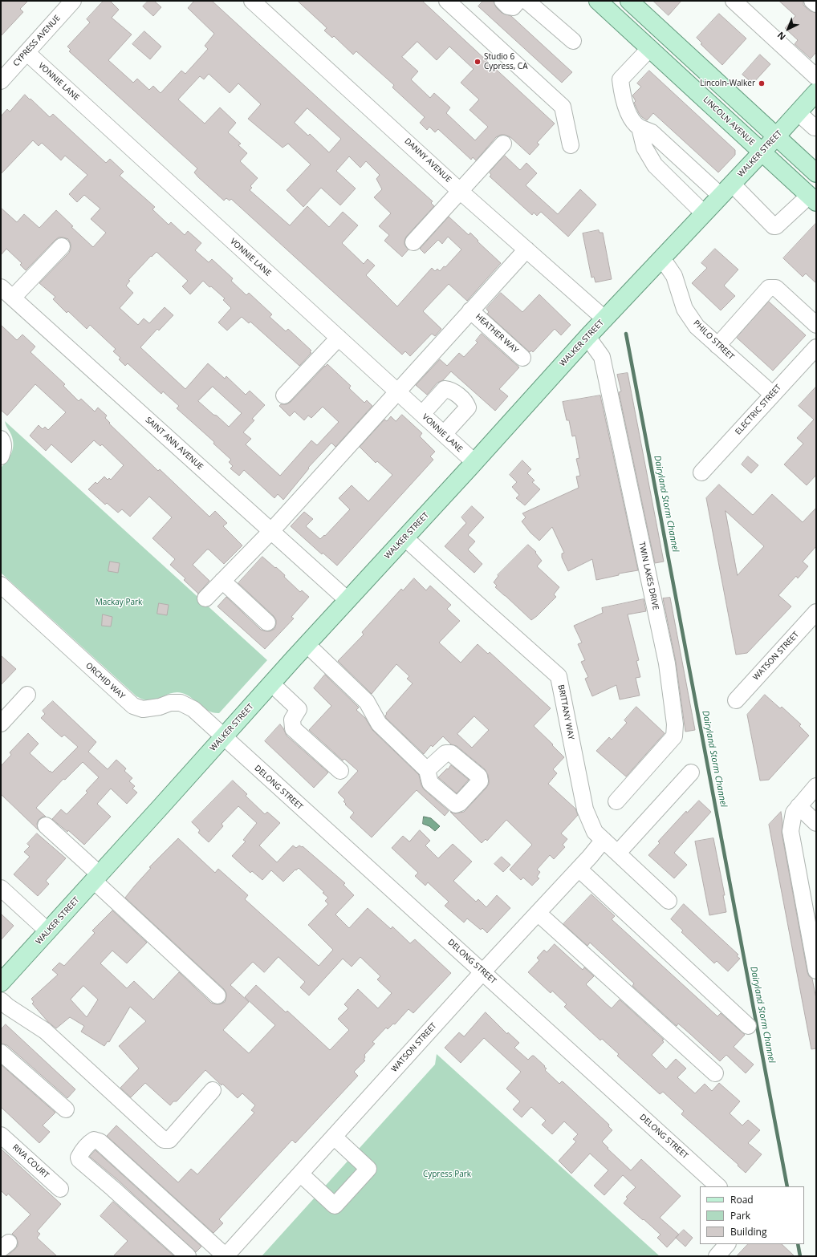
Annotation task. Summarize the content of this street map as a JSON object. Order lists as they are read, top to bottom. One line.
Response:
{"streets":{"main road":["LINCOLN AVENUE","WALKER STREET"],"street":["CYPRESS AVENUE","VONNIE LANE","DANNY AVENUE","HEATHER WAY","PHILO STREET","ELECTRIC STREET","SAINT ANN AVENUE","TWIN LAKES DRIVE","WATSON STREET","ORCHID WAY","BRITTANY WAY","DELONG STREET","RIVA COURT"]},"crossings":[["CYPRESS AVENUE","VONNIE LANE"],["VONNIE LANE","WALKER STREET"],["LINCOLN AVENUE","WALKER STREET"],["WALKER STREET","DANNY AVENUE"],["WALKER STREET","PHILO STREET"],["WALKER STREET","SAINT ANN AVENUE"],["WALKER STREET","TWIN LAKES DRIVE"],["WALKER STREET","ORCHID WAY"],["WALKER STREET","BRITTANY WAY"],["WALKER STREET","DELONG STREET"],["PHILO STREET","ELECTRIC STREET"],["WATSON STREET","BRITTANY WAY"],["WATSON STREET","DELONG STREET"],["ORCHID WAY","DELONG STREET"]],"water":["Dairyland Storm Channel"],"parks":["Mackay Park","Cypress Park"],"places":["Studio 6 Cypress, CA","Lincoln-Walker"],"legend":["Road","Park","Building"],"north":"bottom left"}
